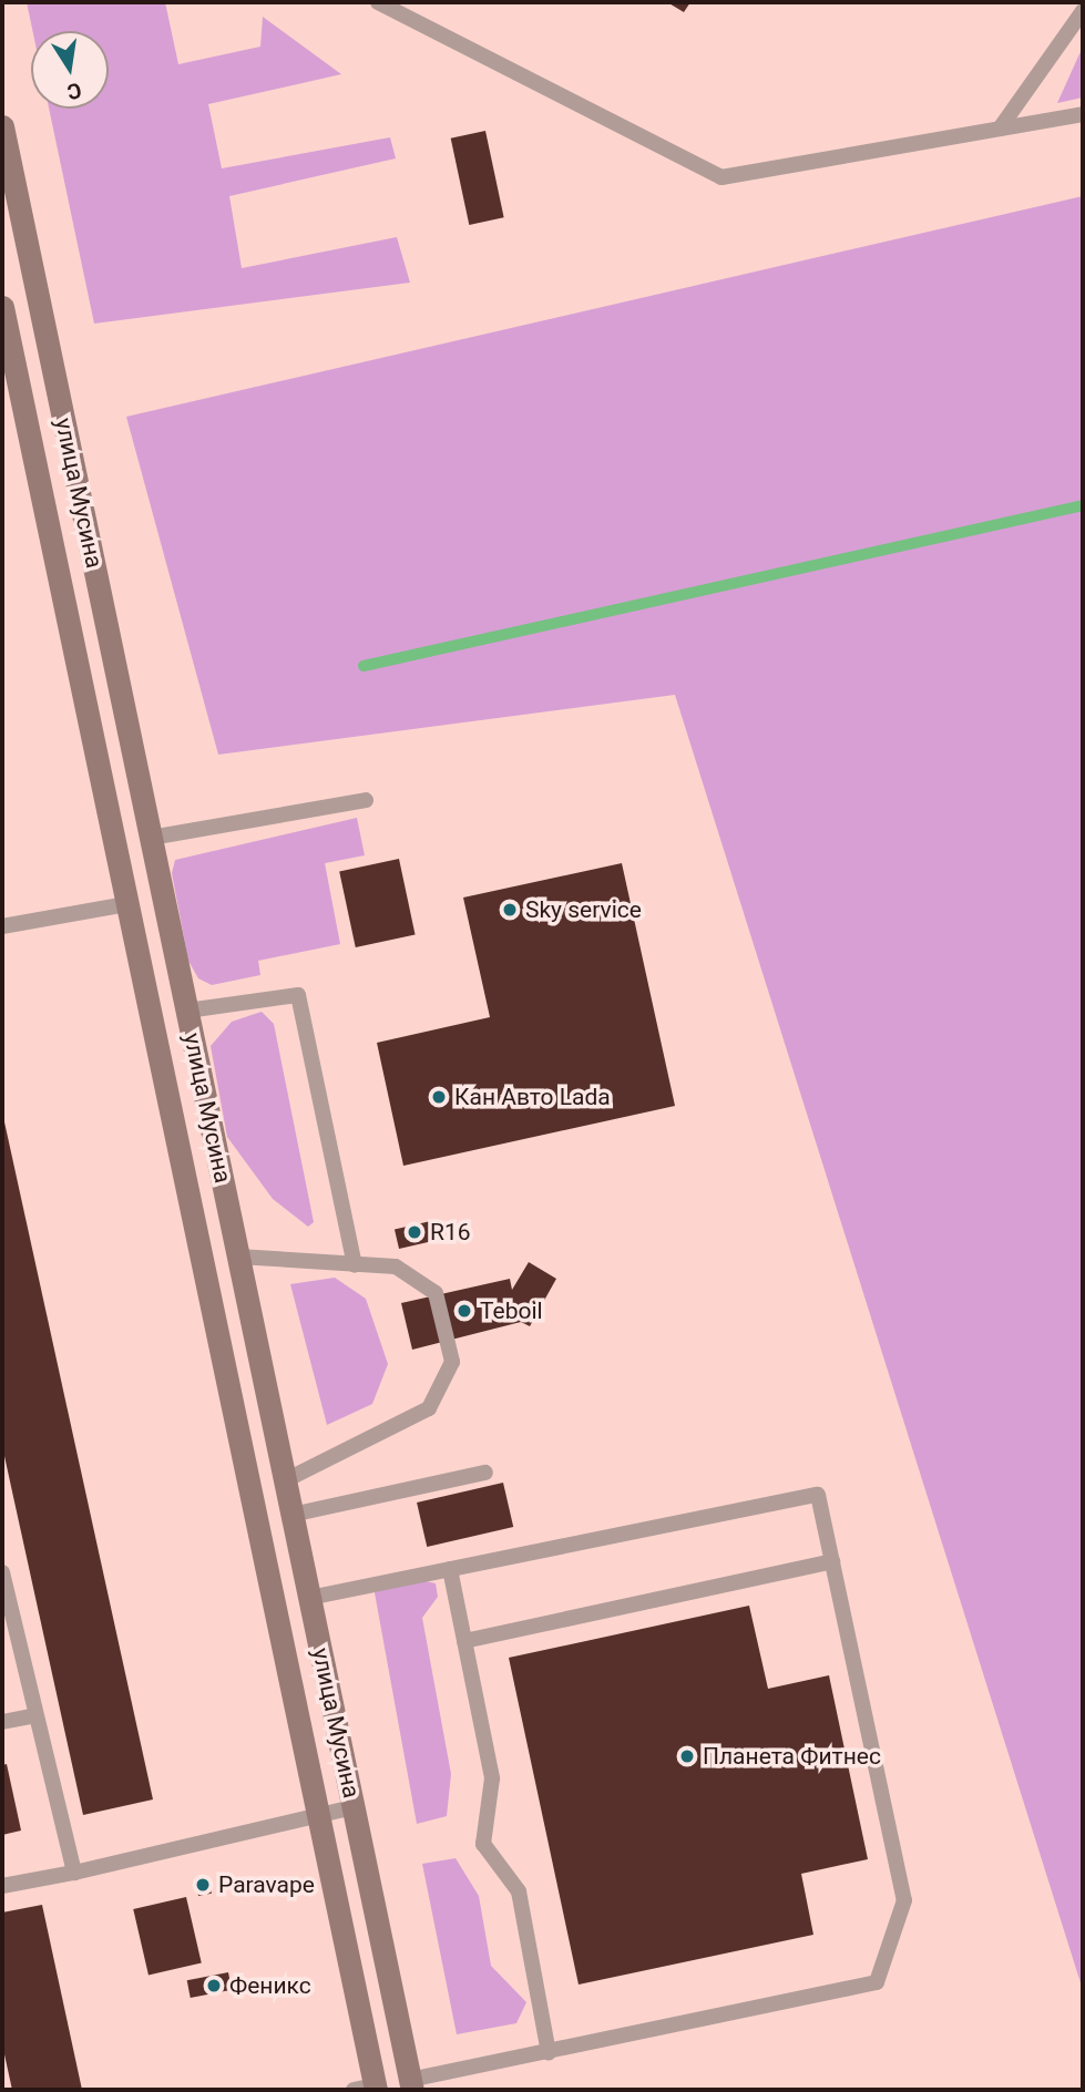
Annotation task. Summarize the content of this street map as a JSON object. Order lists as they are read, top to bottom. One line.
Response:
{"streets":{"street":["улица Мусина"]},"places":["Sky service","Кан Авто Lada","R16","Teboil","Планета Фитнес","Paravape","Феникс"],"north":"bottom"}
